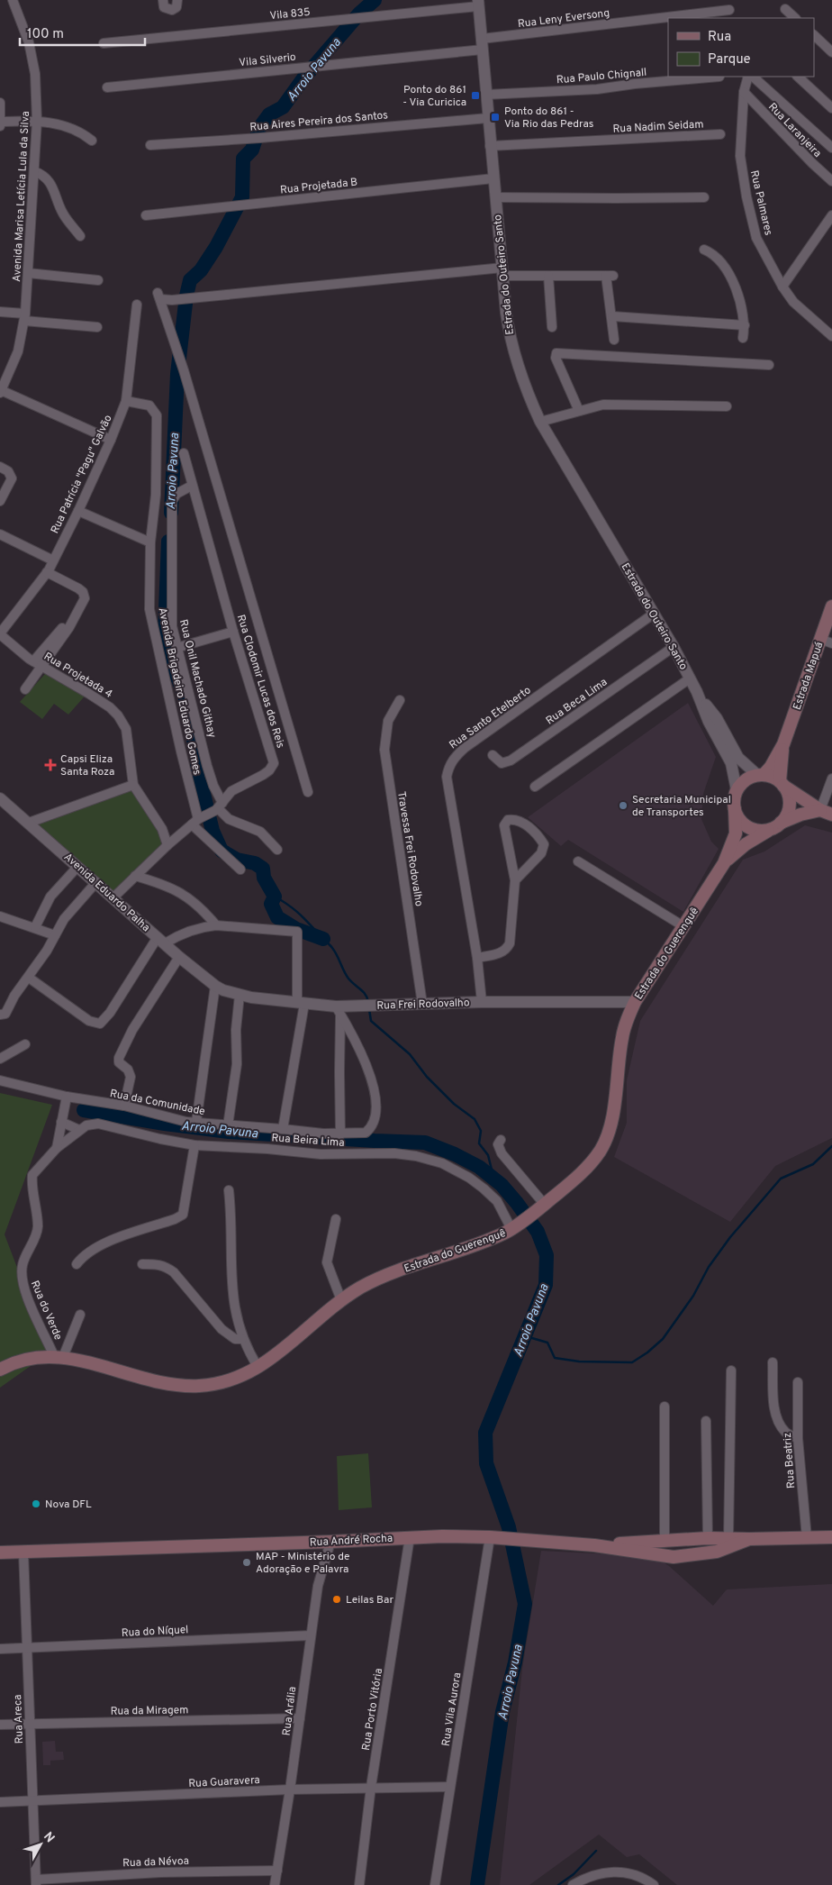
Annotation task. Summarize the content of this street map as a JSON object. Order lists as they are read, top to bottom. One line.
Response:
{"streets":{"main road":["Estrada Mapuá","Estrada do Guerenguê","Rua André Rocha"],"street":["Vila 835","Rua Leny Eversong","Vila Silverio","Rua Paulo Chignall","Rua Aires Pereira dos Santos","Rua Nadim Seidam","Rua Laranjeira","Rua Projetada B","Avenida Marisa Letícia Lula da Silva","Rua Palmares","Estrada do Outeiro Santo","Rua Patrícia \"Pagu\" Galvão","Rua Projetada 4","Rua Onil Machado Githay","Rua Clodomir Lucas dos Reis","Avenida Brigadeiro Eduardo Gomes","Rua Beca Lima","Rua Santo Etelberto","Travessa Frei Rodovalho","Avenida Eduardo Palha","Rua Frei Rodovalho","Rua da Comunidade","Rua Beira Lima","Rua do Verde","Rua Beatriz","Rua do Níquel","Rua Porto Vitória","Rua Vila Aurora","Rua da Miragem","Rua Arália","Rua Areca","Rua Guaravera","Rua da Névoa"]},"crossings":[["Vila 835","Estrada do Outeiro Santo"],["Rua Leny Eversong","Vila Silverio"],["Rua Leny Eversong","Estrada do Outeiro Santo"],["Vila Silverio","Estrada do Outeiro Santo"],["Rua Paulo Chignall","Estrada do Outeiro Santo"],["Rua Aires Pereira dos Santos","Estrada do Outeiro Santo"],["Rua Nadim Seidam","Estrada do Outeiro Santo"],["Rua Laranjeira","Rua Palmares"],["Rua Projetada B","Estrada do Outeiro Santo"],["Estrada do Outeiro Santo","Estrada Mapuá"],["Estrada do Outeiro Santo","Rua Clodomir Lucas dos Reis"],["Estrada do Outeiro Santo","Rua Beca Lima"],["Estrada do Outeiro Santo","Rua Santo Etelberto"],["Estrada do Outeiro Santo","Estrada do Guerenguê"],["Rua Patrícia \"Pagu\" Galvão","Rua Projetada 4"],["Rua Patrícia \"Pagu\" Galvão","Avenida Brigadeiro Eduardo Gomes"],["Rua Projetada 4","Rua Clodomir Lucas dos Reis"],["Estrada Mapuá","Estrada do Guerenguê"],["Rua Onil Machado Githay","Rua Clodomir Lucas dos Reis"],["Rua Clodomir Lucas dos Reis","Avenida Brigadeiro Eduardo Gomes"],["Rua Clodomir Lucas dos Reis","Avenida Eduardo Palha"],["Rua Santo Etelberto","Rua Frei Rodovalho"],["Travessa Frei Rodovalho","Rua Frei Rodovalho"],["Avenida Eduardo Palha","Rua Frei Rodovalho"],["Estrada do Guerenguê","Rua Frei Rodovalho"],["Estrada do Guerenguê","Rua Beira Lima"],["Estrada do Guerenguê","Rua do Verde"],["Rua Frei Rodovalho","Rua da Comunidade"],["Rua Beira Lima","Rua do Verde"],["Rua Beatriz","Rua André Rocha"],["Rua André Rocha","Rua Porto Vitória"],["Rua André Rocha","Rua Vila Aurora"],["Rua André Rocha","Rua Arália"],["Rua André Rocha","Rua Areca"],["Rua do Níquel","Rua Arália"],["Rua do Níquel","Rua Areca"],["Rua Porto Vitória","Rua Guaravera"],["Rua Vila Aurora","Rua Guaravera"],["Rua da Miragem","Rua Arália"],["Rua da Miragem","Rua Areca"],["Rua Arália","Rua Guaravera"],["Rua Arália","Rua da Névoa"],["Rua Areca","Rua Guaravera"],["Rua Areca","Rua da Névoa"]],"water":["Arroio Pavuna"],"places":{"transit":["Ponto do 861 - Via Curicica","Ponto do 861 - Via Rio das Pedras"],"health":["Capsi Eliza Santa Roza"],"other":["Secretaria Municipal de Transportes","Nova DFL","MAP - Ministério de Adoração e Palavra","Leilas Bar"]},"legend":["Rua","Parque"],"scale_bar":"100 m","north":"top right"}
